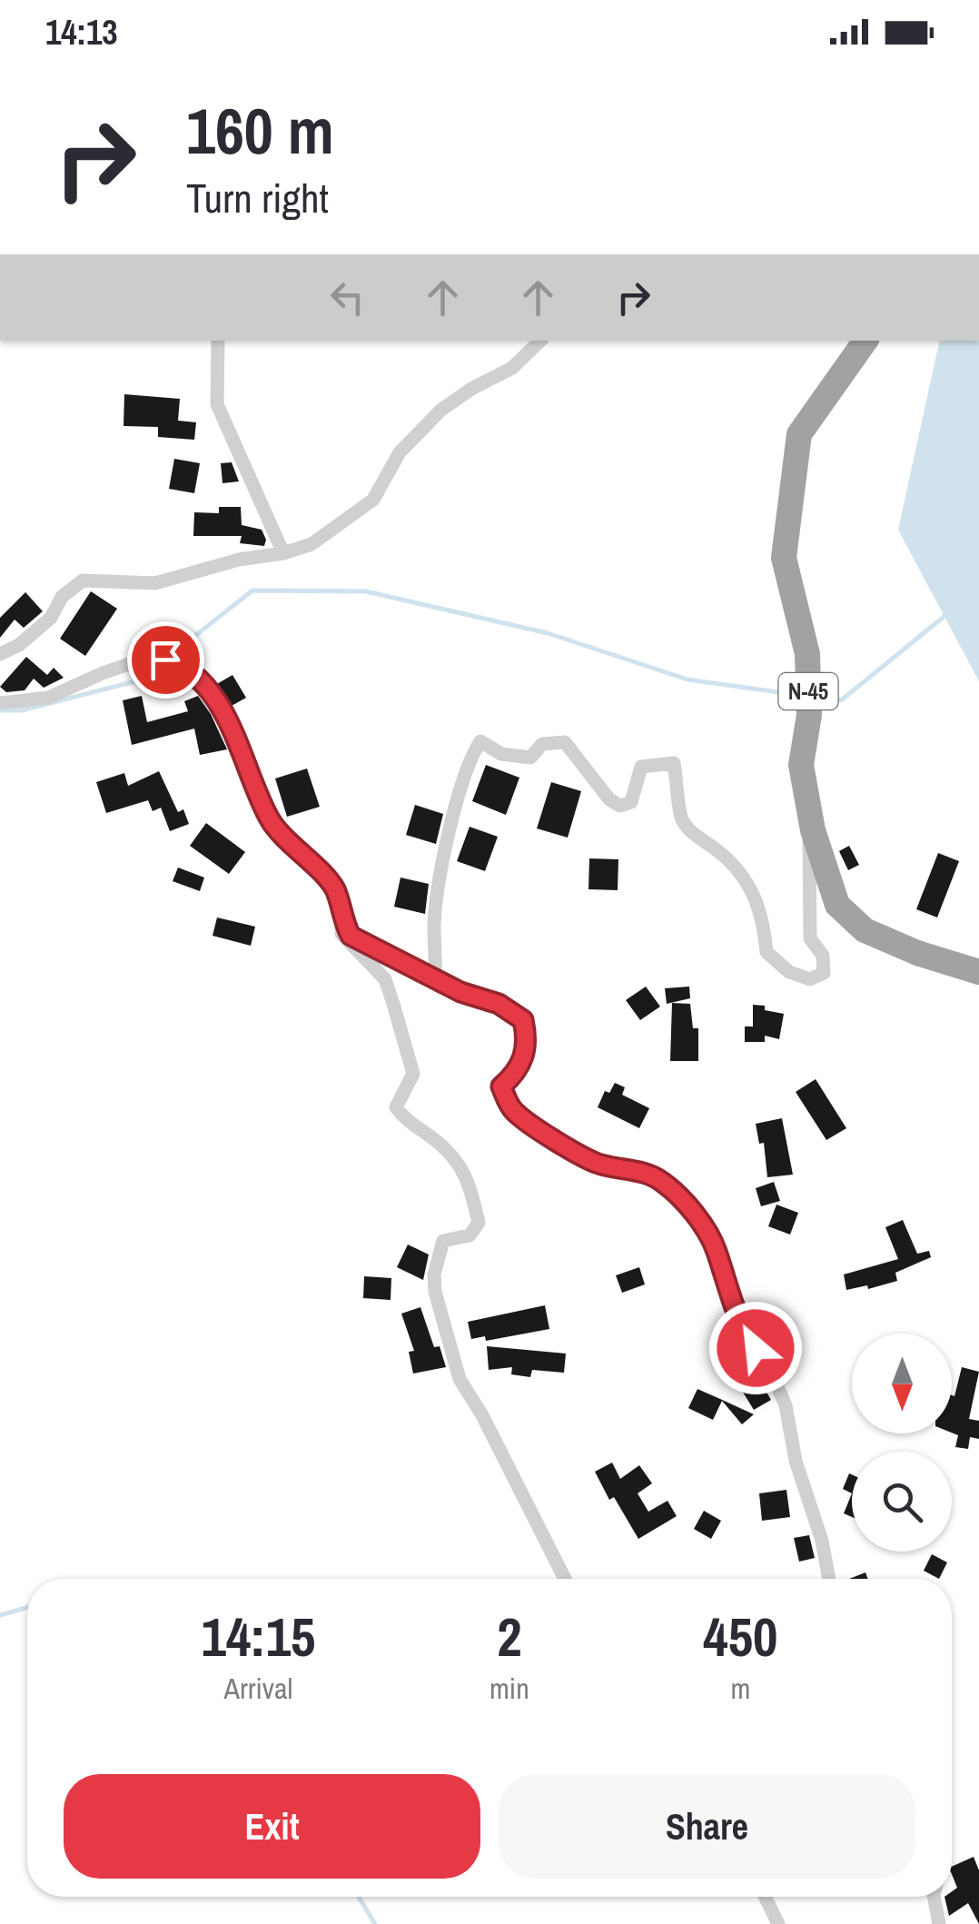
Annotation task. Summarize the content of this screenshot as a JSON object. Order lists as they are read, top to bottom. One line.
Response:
{"streets":{"highway":["N-45"]},"north":"bottom","page":{"status":"14:13","turn":["160 m","Turn right"],"eta":["14:15","Arrival","2","min","450","m"],"buttons":["Exit","Share"]}}
